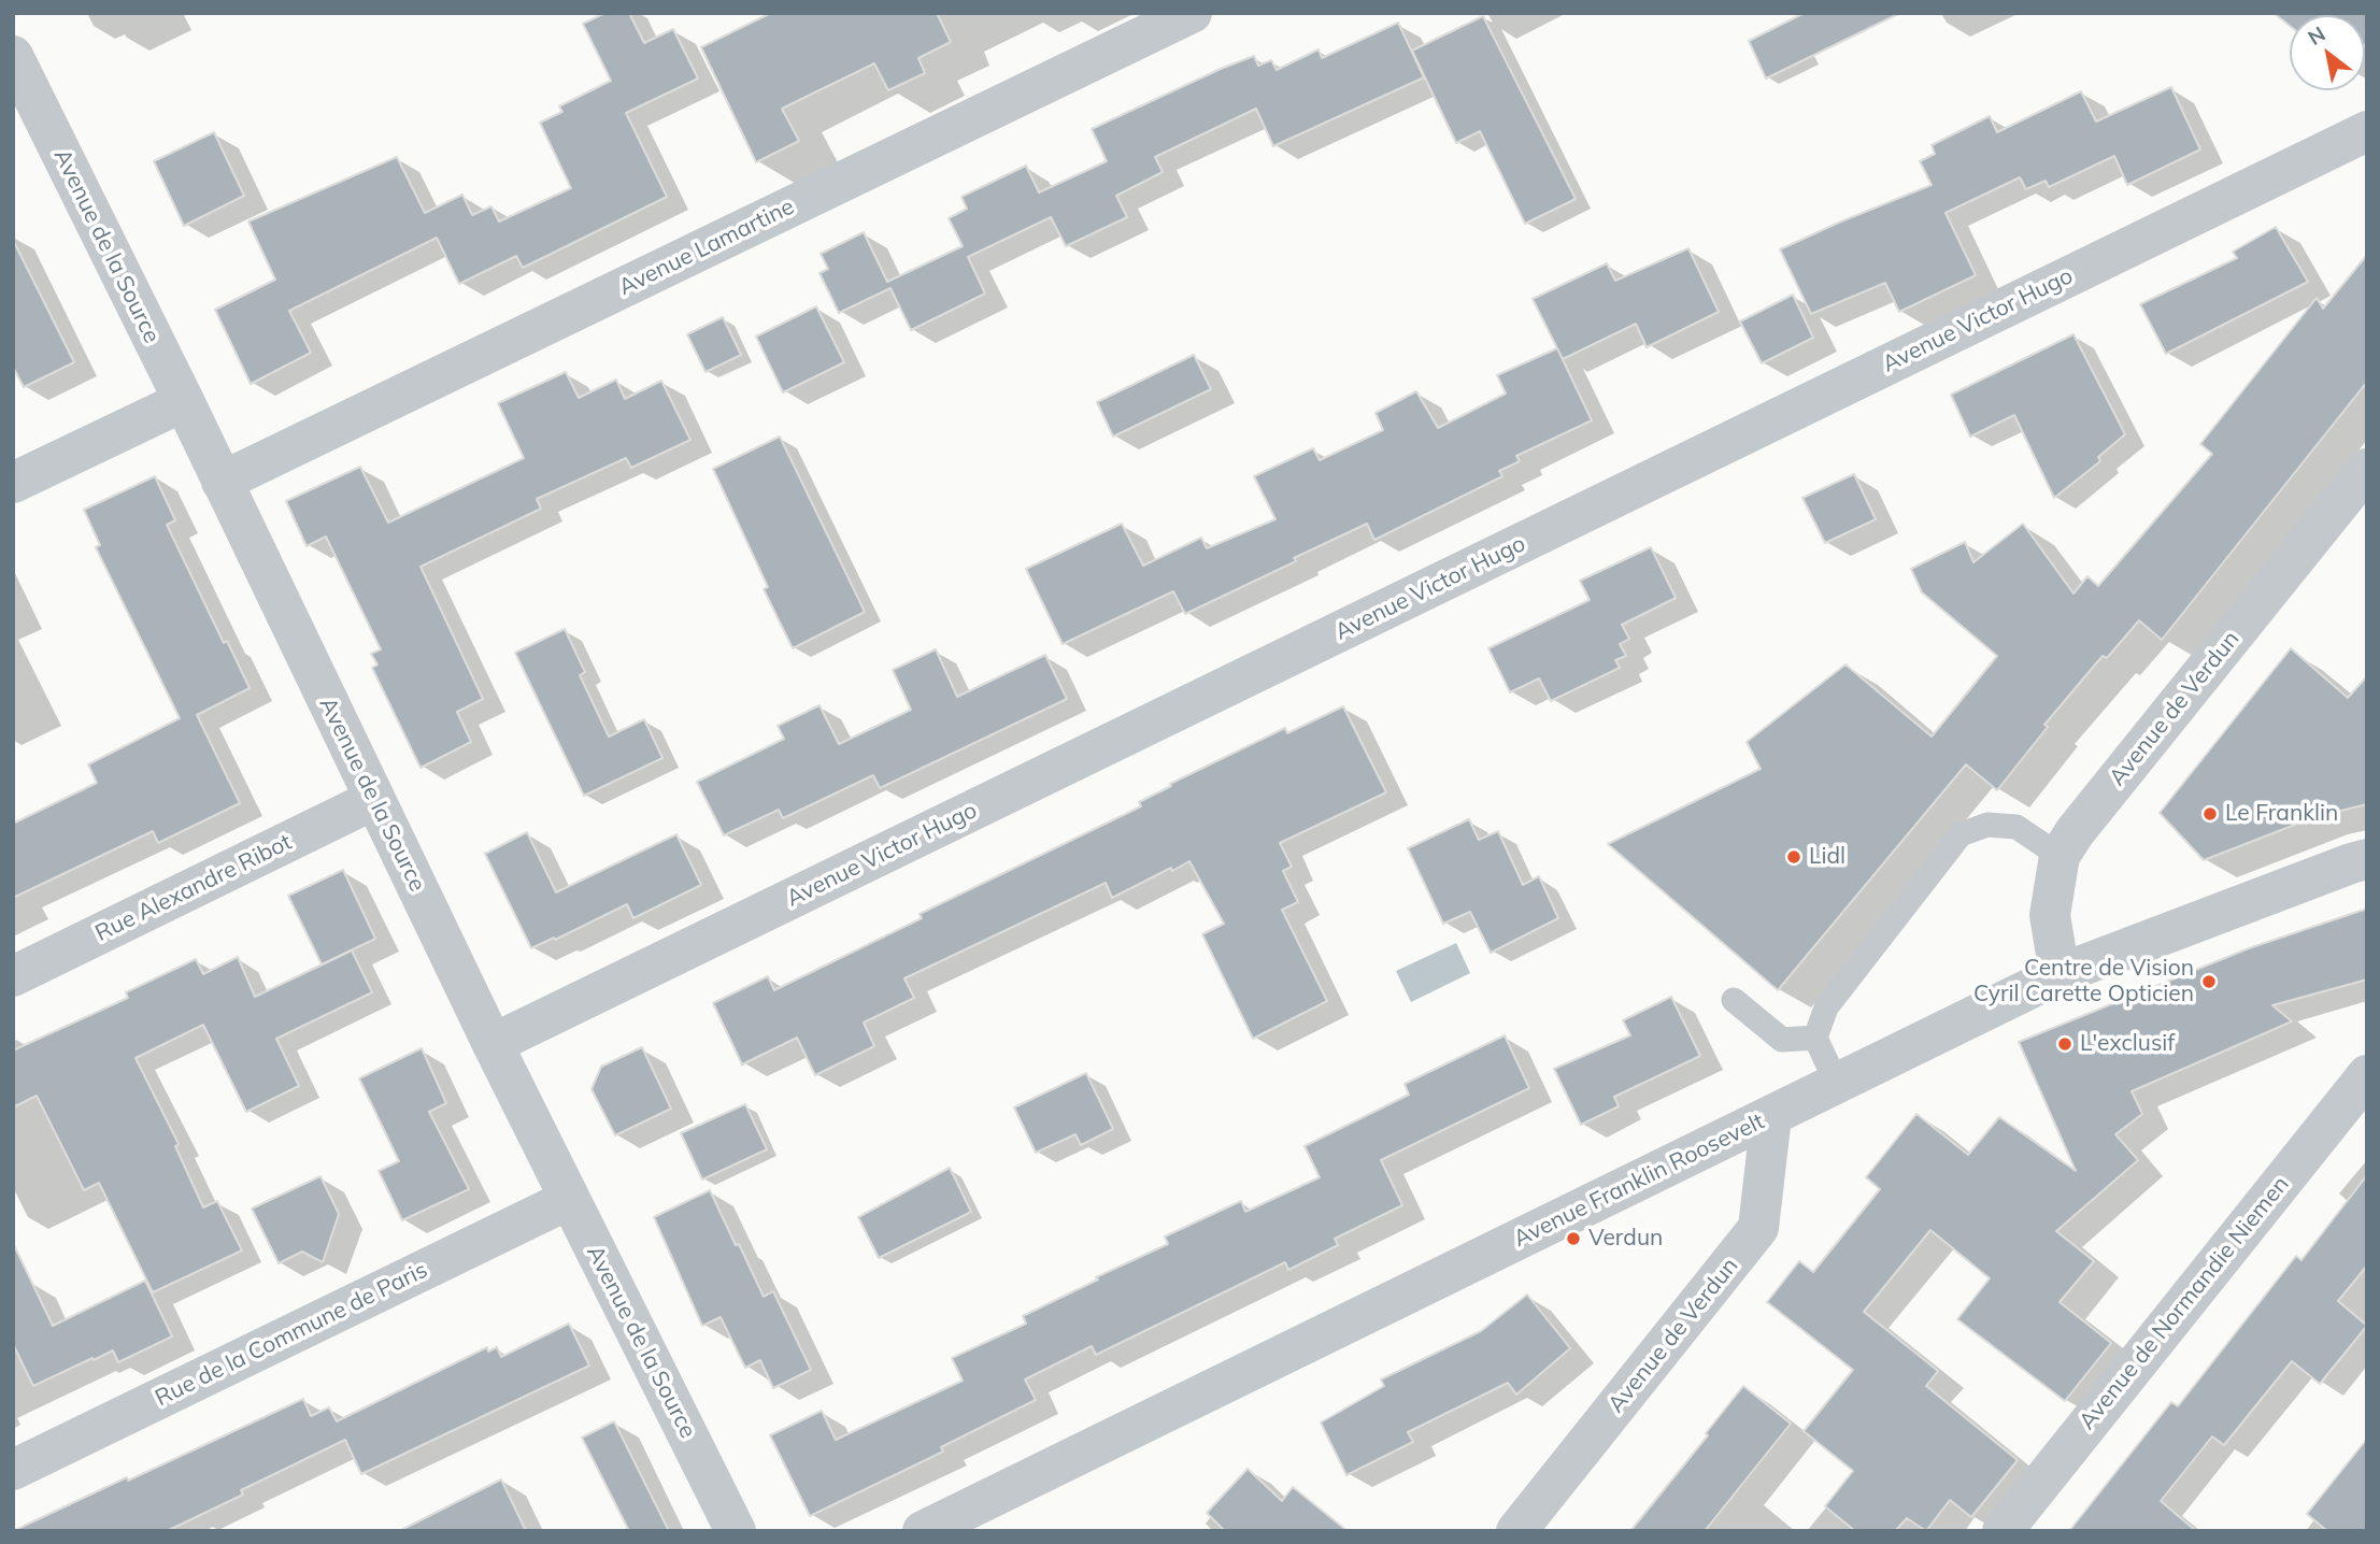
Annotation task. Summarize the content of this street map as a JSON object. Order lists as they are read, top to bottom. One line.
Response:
{"streets":{"street":["Avenue de la Source","Avenue Lamartine","Avenue Victor Hugo","Avenue de Verdun","Rue Alexandre Ribot","Avenue Franklin Roosevelt","Avenue de Normandie Niemen","Rue de la Commune de Paris"]},"crossings":[["Avenue de la Source","Avenue Lamartine"],["Avenue de la Source","Avenue Victor Hugo"],["Avenue de la Source","Rue Alexandre Ribot"],["Avenue de la Source","Rue de la Commune de Paris"],["Avenue de Verdun","Avenue Franklin Roosevelt"]],"places":["Le Franklin","Lidl","Centre de Vision Cyril Carette Opticien","L'exclusif","Verdun"],"north":"top left"}
